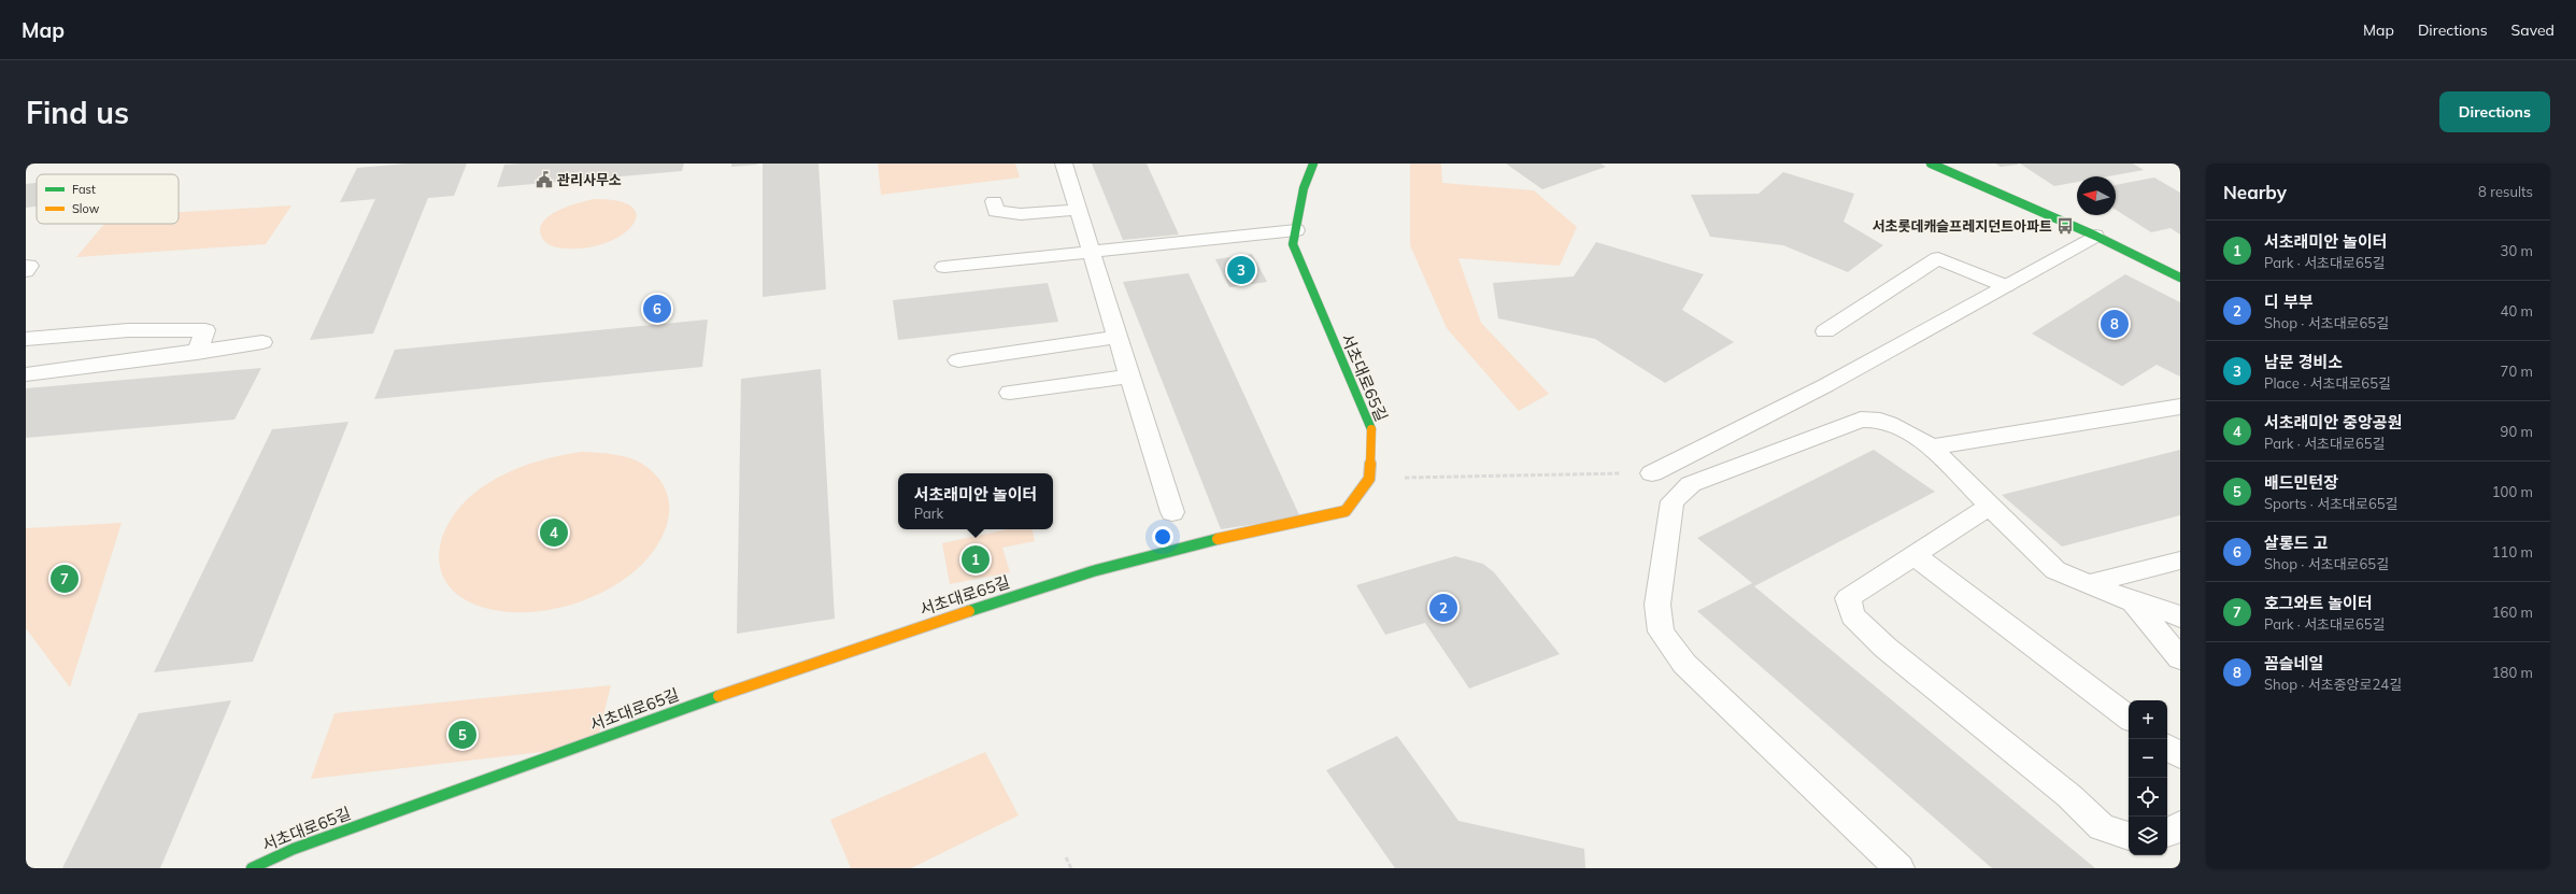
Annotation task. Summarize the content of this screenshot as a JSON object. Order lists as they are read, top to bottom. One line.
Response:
{"streets":{"street":["서초대로65길"]},"places":{"public building":["관리사무소"],"bus stop":["서초롯데캐슬프레지던트아파트"]},"legend":["Fast","Slow"],"north":"left","page":{"header":"Map","nav":["Map","Directions","Saved"],"buttons":"Directions","title":"Find us","heading":["Nearby","8 results"],"list":[{"mark":"1","name":"서초래미안 놀이터","note":"Park · 서초대로65길","value":"30 m"},{"mark":"2","name":"디 부부","note":"Shop · 서초대로65길","value":"40 m"},{"mark":"3","name":"남문 경비소","note":"Place · 서초대로65길","value":"70 m"},{"mark":"4","name":"서초래미안 중앙공원","note":"Park · 서초대로65길","value":"90 m"},{"mark":"5","name":"배드민턴장","note":"Sports · 서초대로65길","value":"100 m"},{"mark":"6","name":"살롱드 고","note":"Shop · 서초대로65길","value":"110 m"},{"mark":"7","name":"호그와트 놀이터","note":"Park · 서초대로65길","value":"160 m"},{"mark":"8","name":"꼼슬네일","note":"Shop · 서초중앙로24길","value":"180 m"}],"pins":["3","6","8","4","1","7","2","5"],"popup":["서초래미안 놀이터","Park"],"map_buttons":["+","−"]}}
